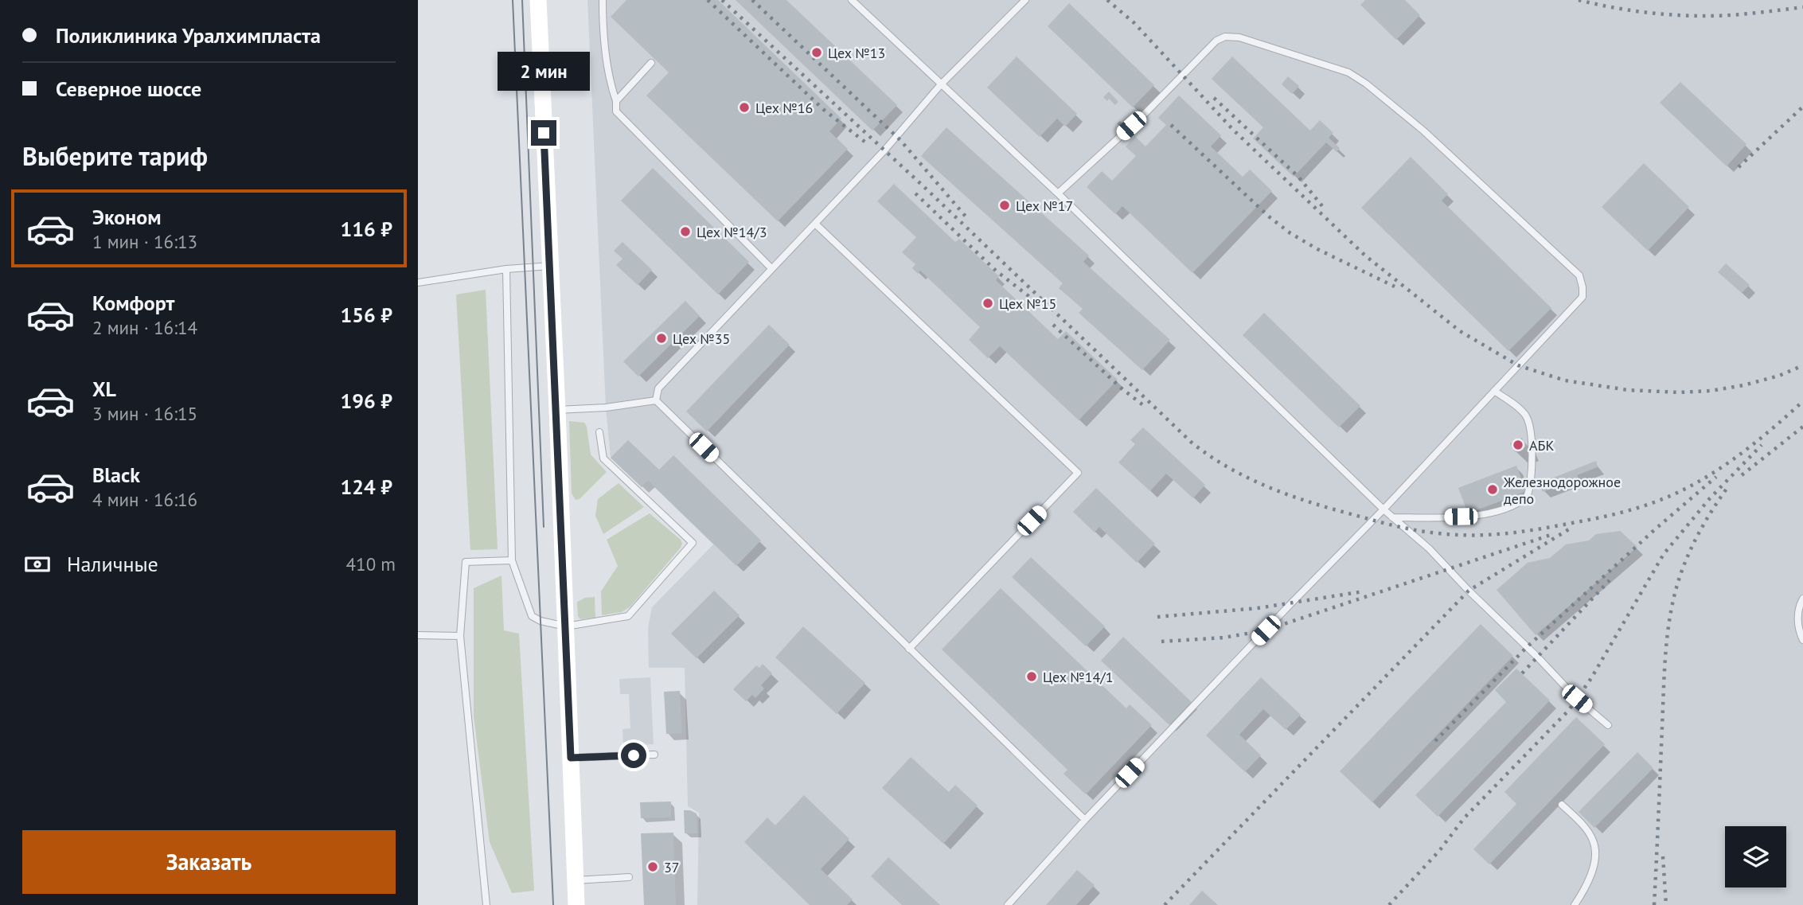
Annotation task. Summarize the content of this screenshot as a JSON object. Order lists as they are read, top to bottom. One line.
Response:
{"places":["Цех №13","Цех №16","Цех №17","Цех №14/3","Цех №15","Цех №35","АБК","Железнодорожное депо","Цех №14/1","37"],"page":{"banner":["Поликлиника Уралхимпласта","Северное шоссе"],"bubble":"2 мин","heading":"Выберите тариф","list":[{"name":"Эконом","note":"1 мин · 16:13","value":"116 ₽"},{"name":"Комфорт","note":"2 мин · 16:14","value":"156 ₽"},{"name":"XL","note":"3 мин · 16:15","value":"196 ₽"},{"name":"Black","note":"4 мин · 16:16","value":"124 ₽"}],"pay":["Наличные","410 m"],"buttons":"Заказать"}}
